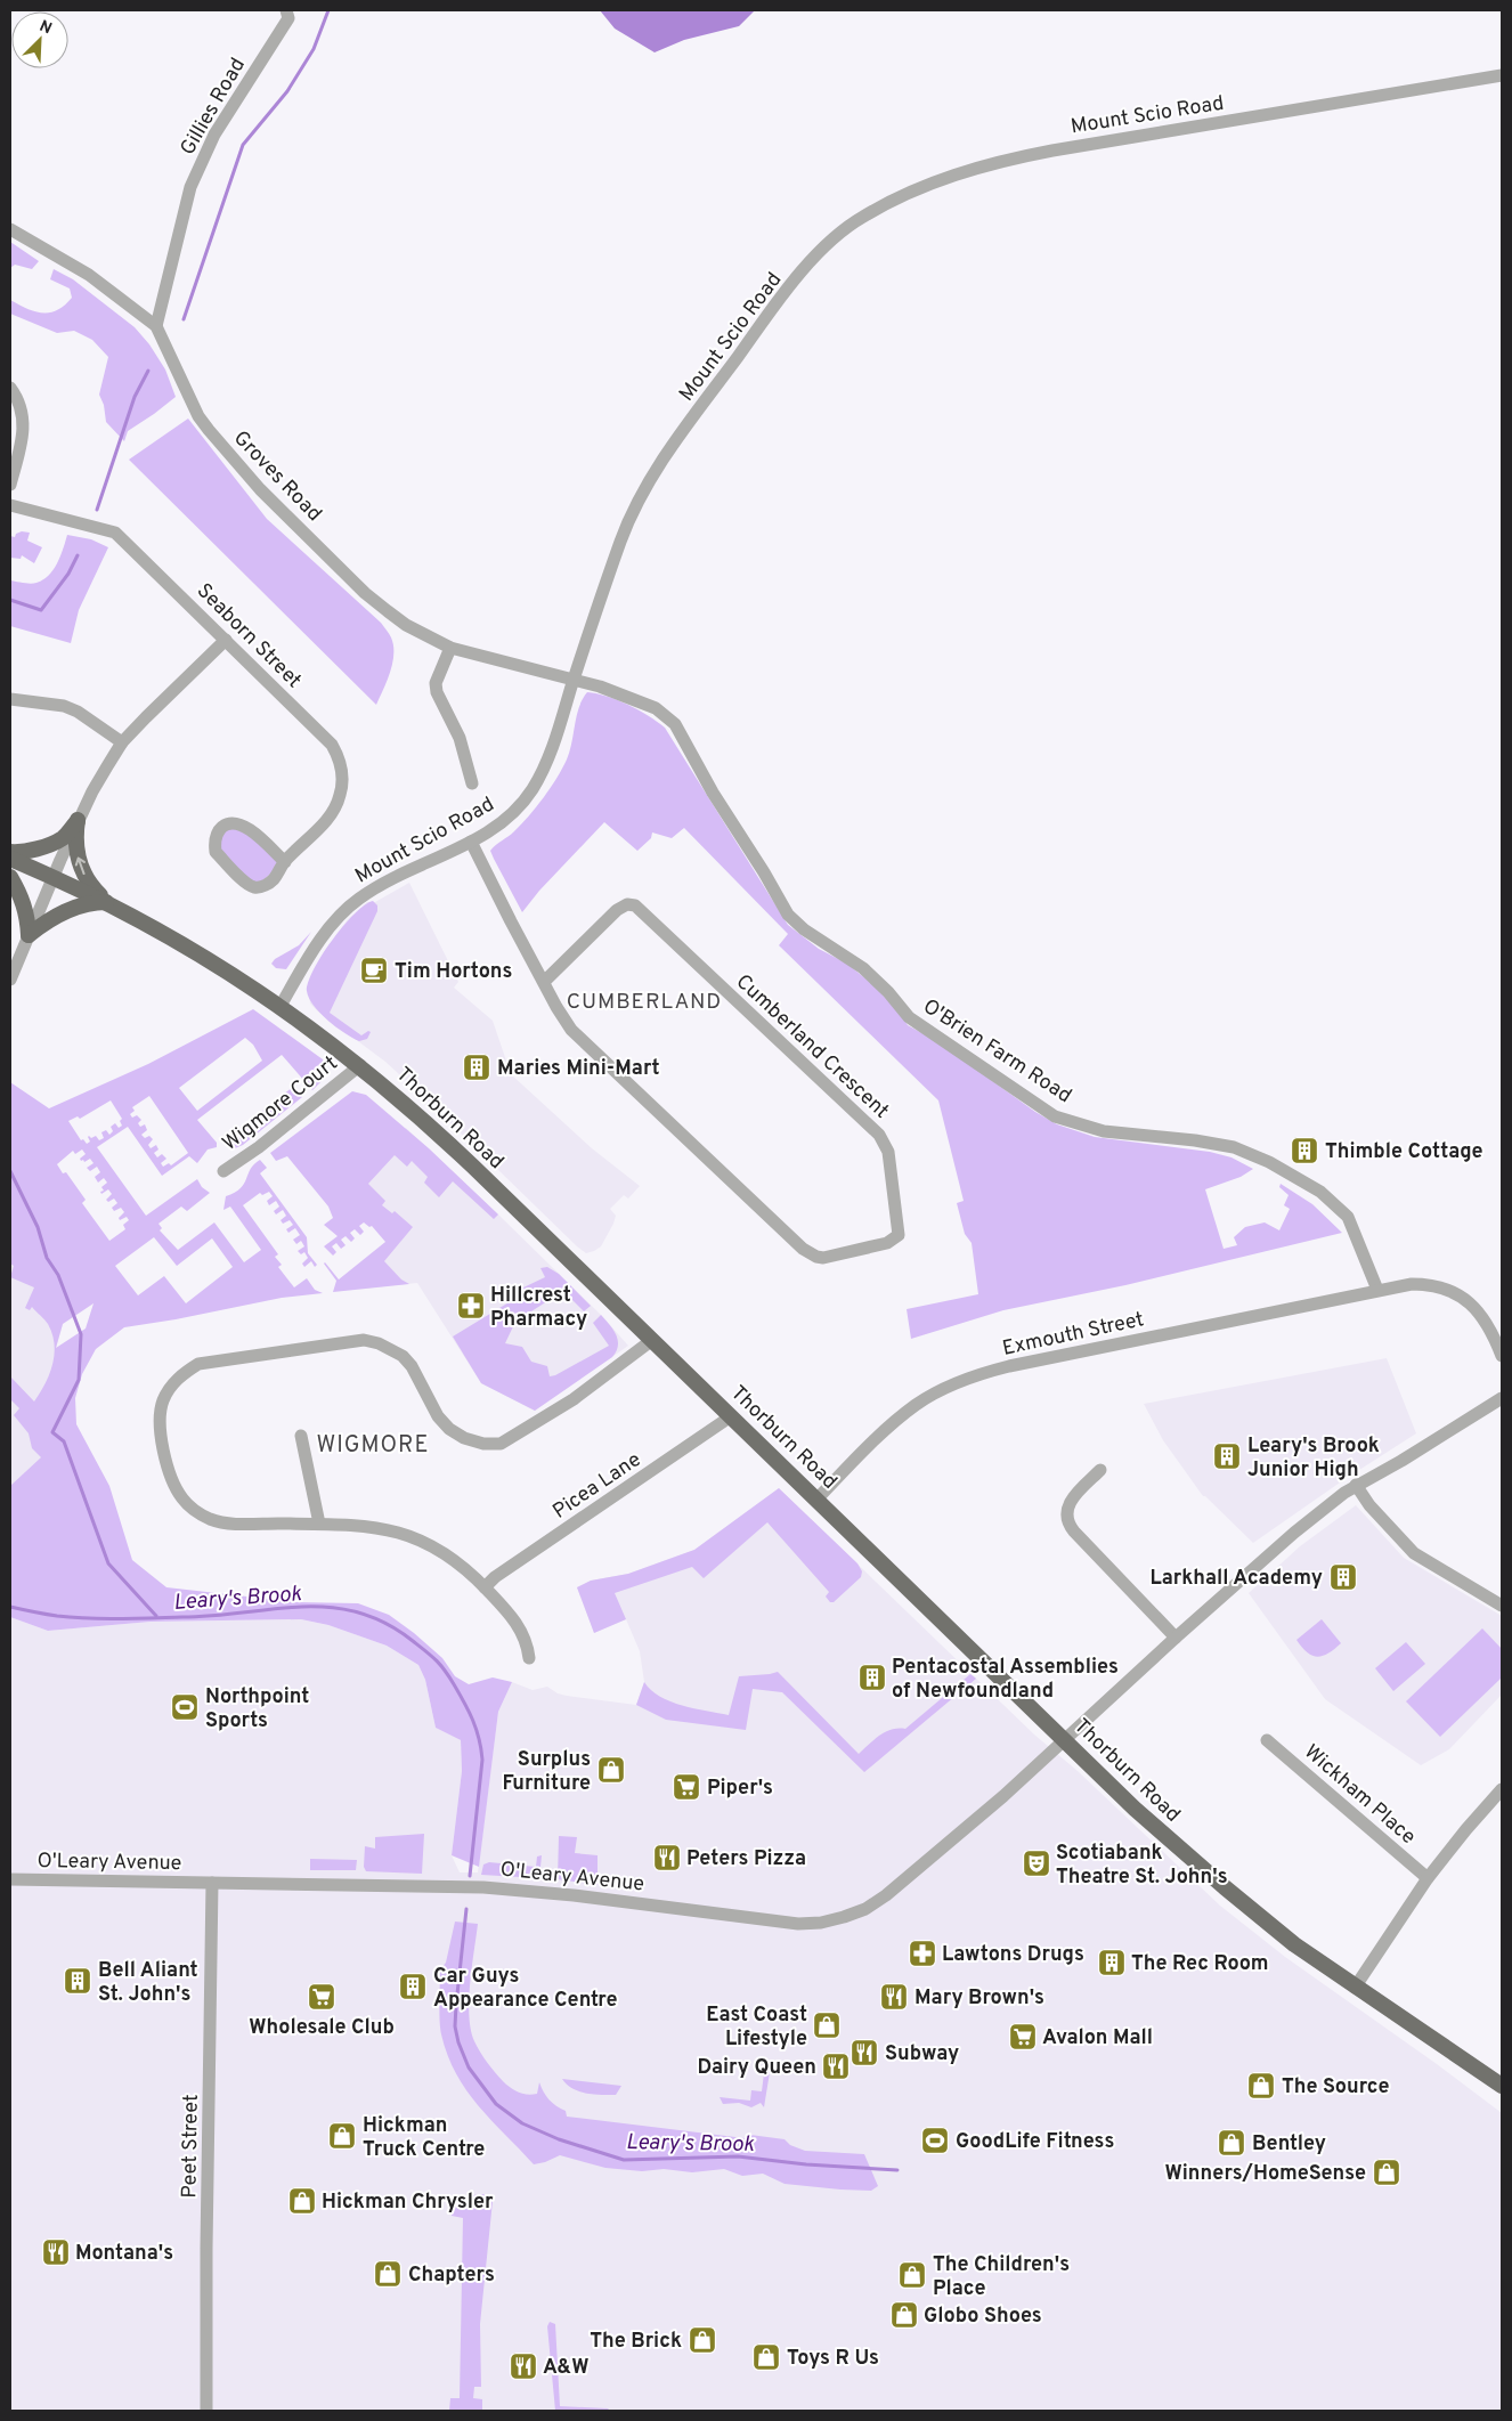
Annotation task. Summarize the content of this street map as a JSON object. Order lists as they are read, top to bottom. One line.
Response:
{"streets":{"main road":["Thorburn Road"],"street":["Gillies Road","Mount Scio Road","Groves Road","Seaborn Street","Cumberland Crescent","O'Brien Farm Road","Wigmore Court","Exmouth Street","Picea Lane","Wickham Place","O'Leary Avenue","Peet Street"]},"crossings":[["Gillies Road","Groves Road"],["Mount Scio Road","Groves Road"],["Mount Scio Road","Cumberland Crescent"],["Mount Scio Road","O'Brien Farm Road"],["Mount Scio Road","Thorburn Road"],["Groves Road","O'Brien Farm Road"],["O'Brien Farm Road","Exmouth Street"],["Wigmore Court","Thorburn Road"],["Thorburn Road","Exmouth Street"],["Thorburn Road","Picea Lane"],["Thorburn Road","O'Leary Avenue"],["O'Leary Avenue","Peet Street"]],"districts":["CUMBERLAND","WIGMORE"],"water":["Leary's Brook"],"places":{"cafe":["Tim Hortons"],"building":["Maries Mini-Mart","Thimble Cottage","Leary's Brook Junior High","Larkhall Academy","Pentacostal Assemblies of Newfoundland","The Rec Room","Bell Aliant St. John's","Car Guys Appearance Centre"],"pharmacy":["Hillcrest Pharmacy","Lawtons Drugs"],"sports":["Northpoint Sports","GoodLife Fitness"],"shop":["Surplus Furniture","East Coast Lifestyle","The Source","Hickman Truck Centre","Bentley","Winners/HomeSense","Hickman Chrysler","Chapters","The Children's Place","Globo Shoes","The Brick","Toys R Us"],"supermarket":["Piper's","Wholesale Club","Avalon Mall"],"restaurant":["Peters Pizza","Mary Brown's","Subway","Dairy Queen","Montana's","A&W"],"theatre":["Scotiabank Theatre St. John's"]},"north":"top right"}
